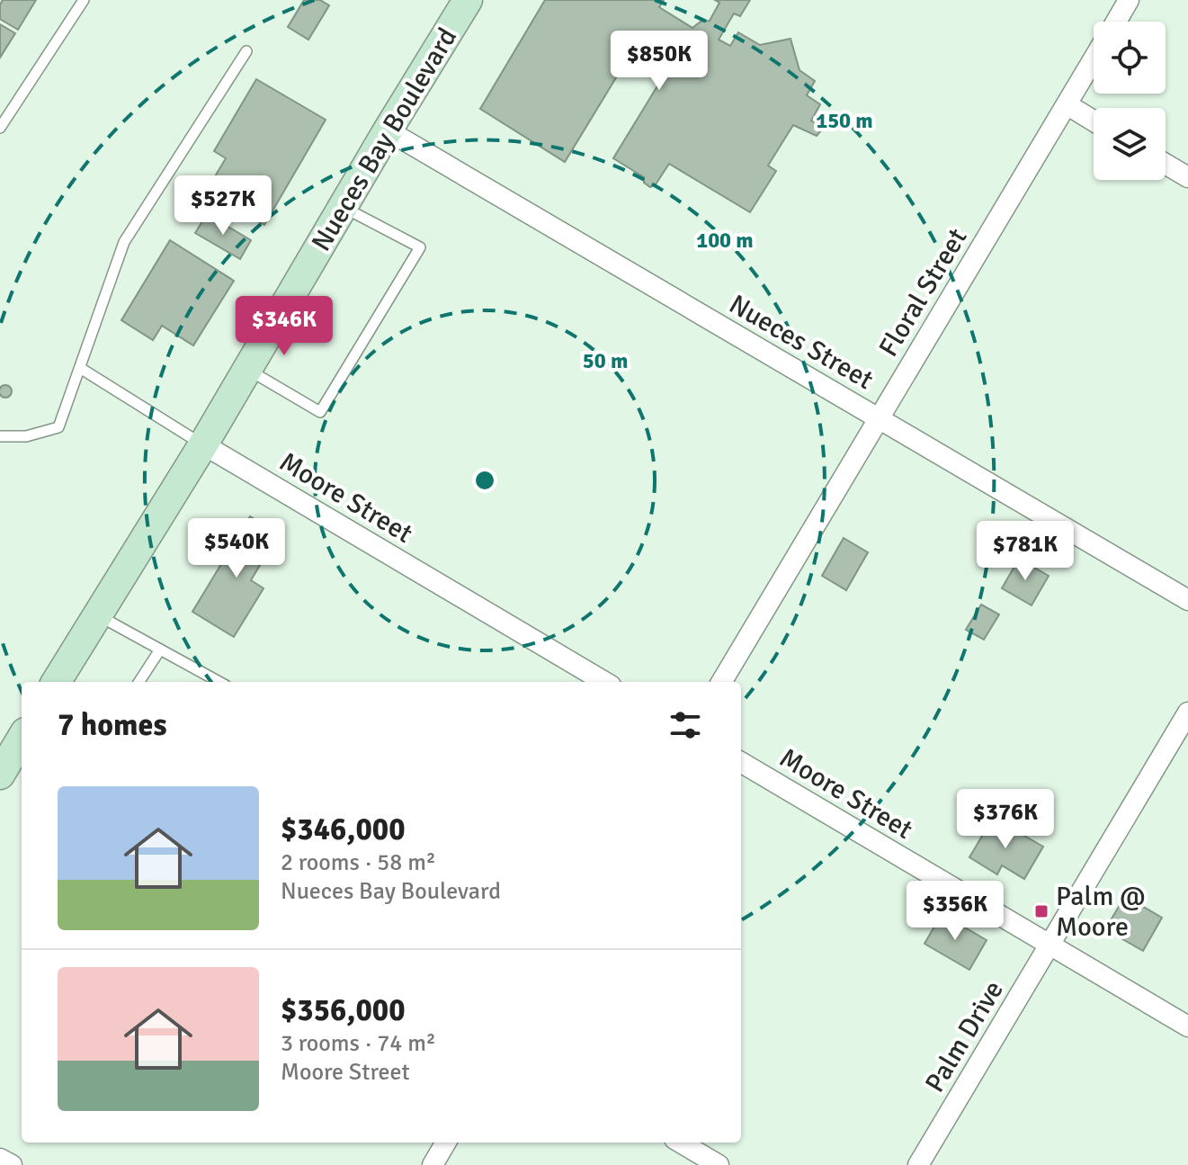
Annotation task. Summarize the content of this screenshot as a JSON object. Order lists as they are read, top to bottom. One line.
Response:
{"streets":{"street":["Nueces Bay Boulevard","Floral Street","Nueces Street","Moore Street","Palm Drive"]},"crossings":[["Nueces Bay Boulevard","Nueces Street"],["Nueces Bay Boulevard","Moore Street"],["Floral Street","Nueces Street"],["Moore Street","Palm Drive"]],"places":{"transit":["Palm @ Moore"]},"page":{"price":["$850K","$527K","$346K","$540K","$781K","$376K","$356K"],"heading":"7 homes","list":[{"name":"$346,000","note":"2 rooms · 58 m² · Nueces Bay Boulevard"},{"name":"$356,000","note":"3 rooms · 74 m² · Moore Street"}]},"rings":["150 m","100 m","50 m"]}
